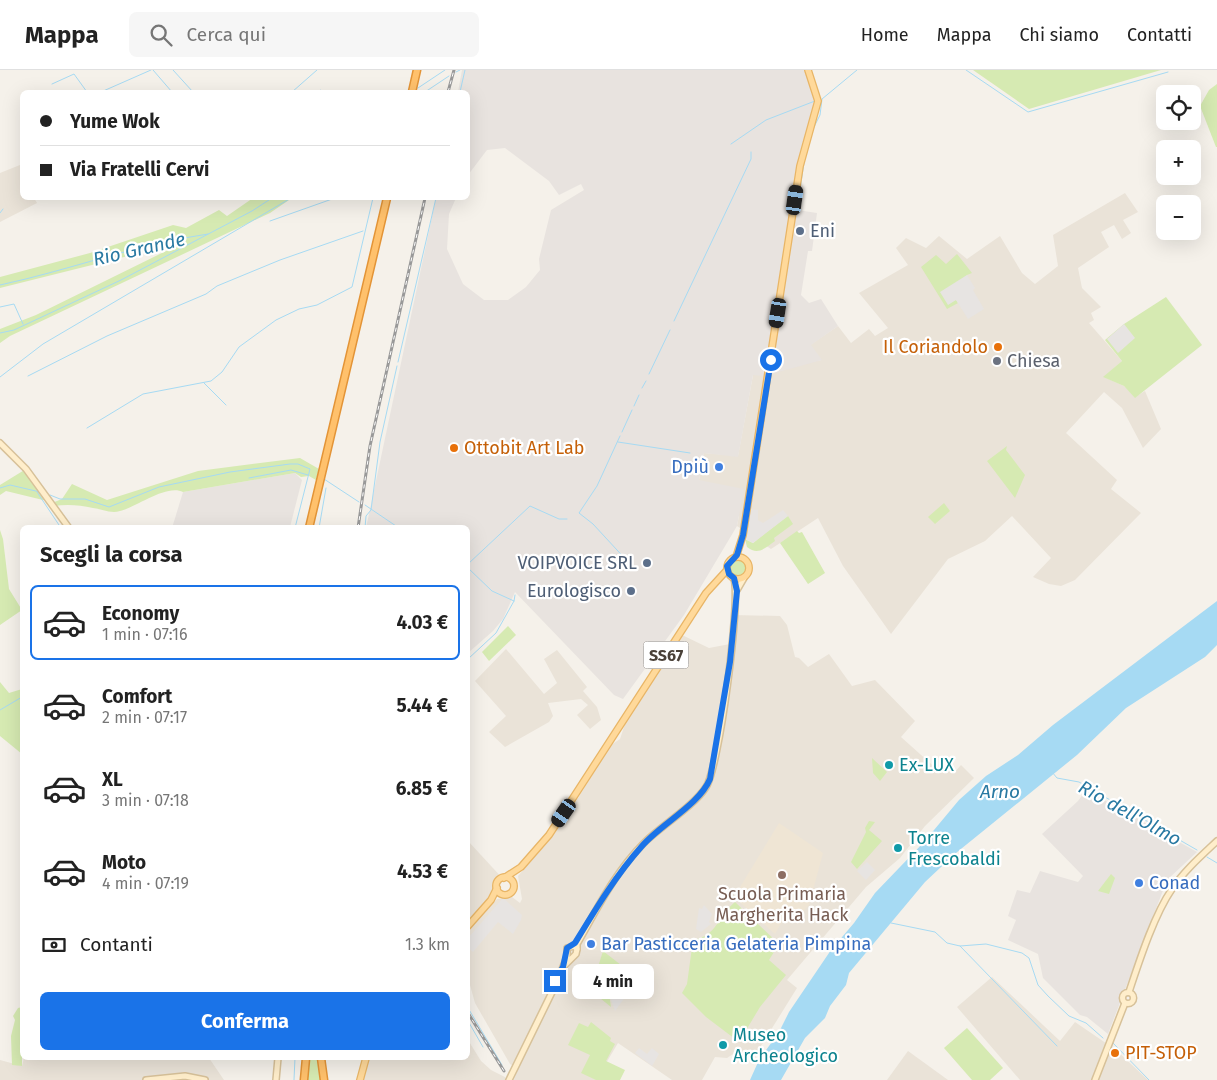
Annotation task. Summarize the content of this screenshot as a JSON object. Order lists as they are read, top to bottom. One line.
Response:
{"streets":{"main road":["SS67"]},"water":["Rio Grande","Arno","Rio dell'Olmo"],"places":["Eni","Il Coriandolo","Chiesa","Ottobit Art Lab","Dpiù","VOIPVOICE SRL","Eurologisco","Ex-LUX","Torre Frescobaldi","Scuola Primaria Margherita Hack","Conad","Bar Pasticceria Gelateria Pimpina","Museo Archeologico","PIT-STOP"],"page":{"header":"Mappa","search":"Cerca qui","nav":["Home","Mappa","Chi siamo","Contatti"],"map_buttons":["+","−"],"banner":["Yume Wok","Via Fratelli Cervi"],"heading":"Scegli la corsa","list":[{"name":"Economy","note":"1 min · 07:16","value":"4.03 €"},{"name":"Comfort","note":"2 min · 07:17","value":"5.44 €"},{"name":"XL","note":"3 min · 07:18","value":"6.85 €"},{"name":"Moto","note":"4 min · 07:19","value":"4.53 €"}],"pay":["Contanti","1.3 km"],"bubble":"4 min","buttons":"Conferma"}}
